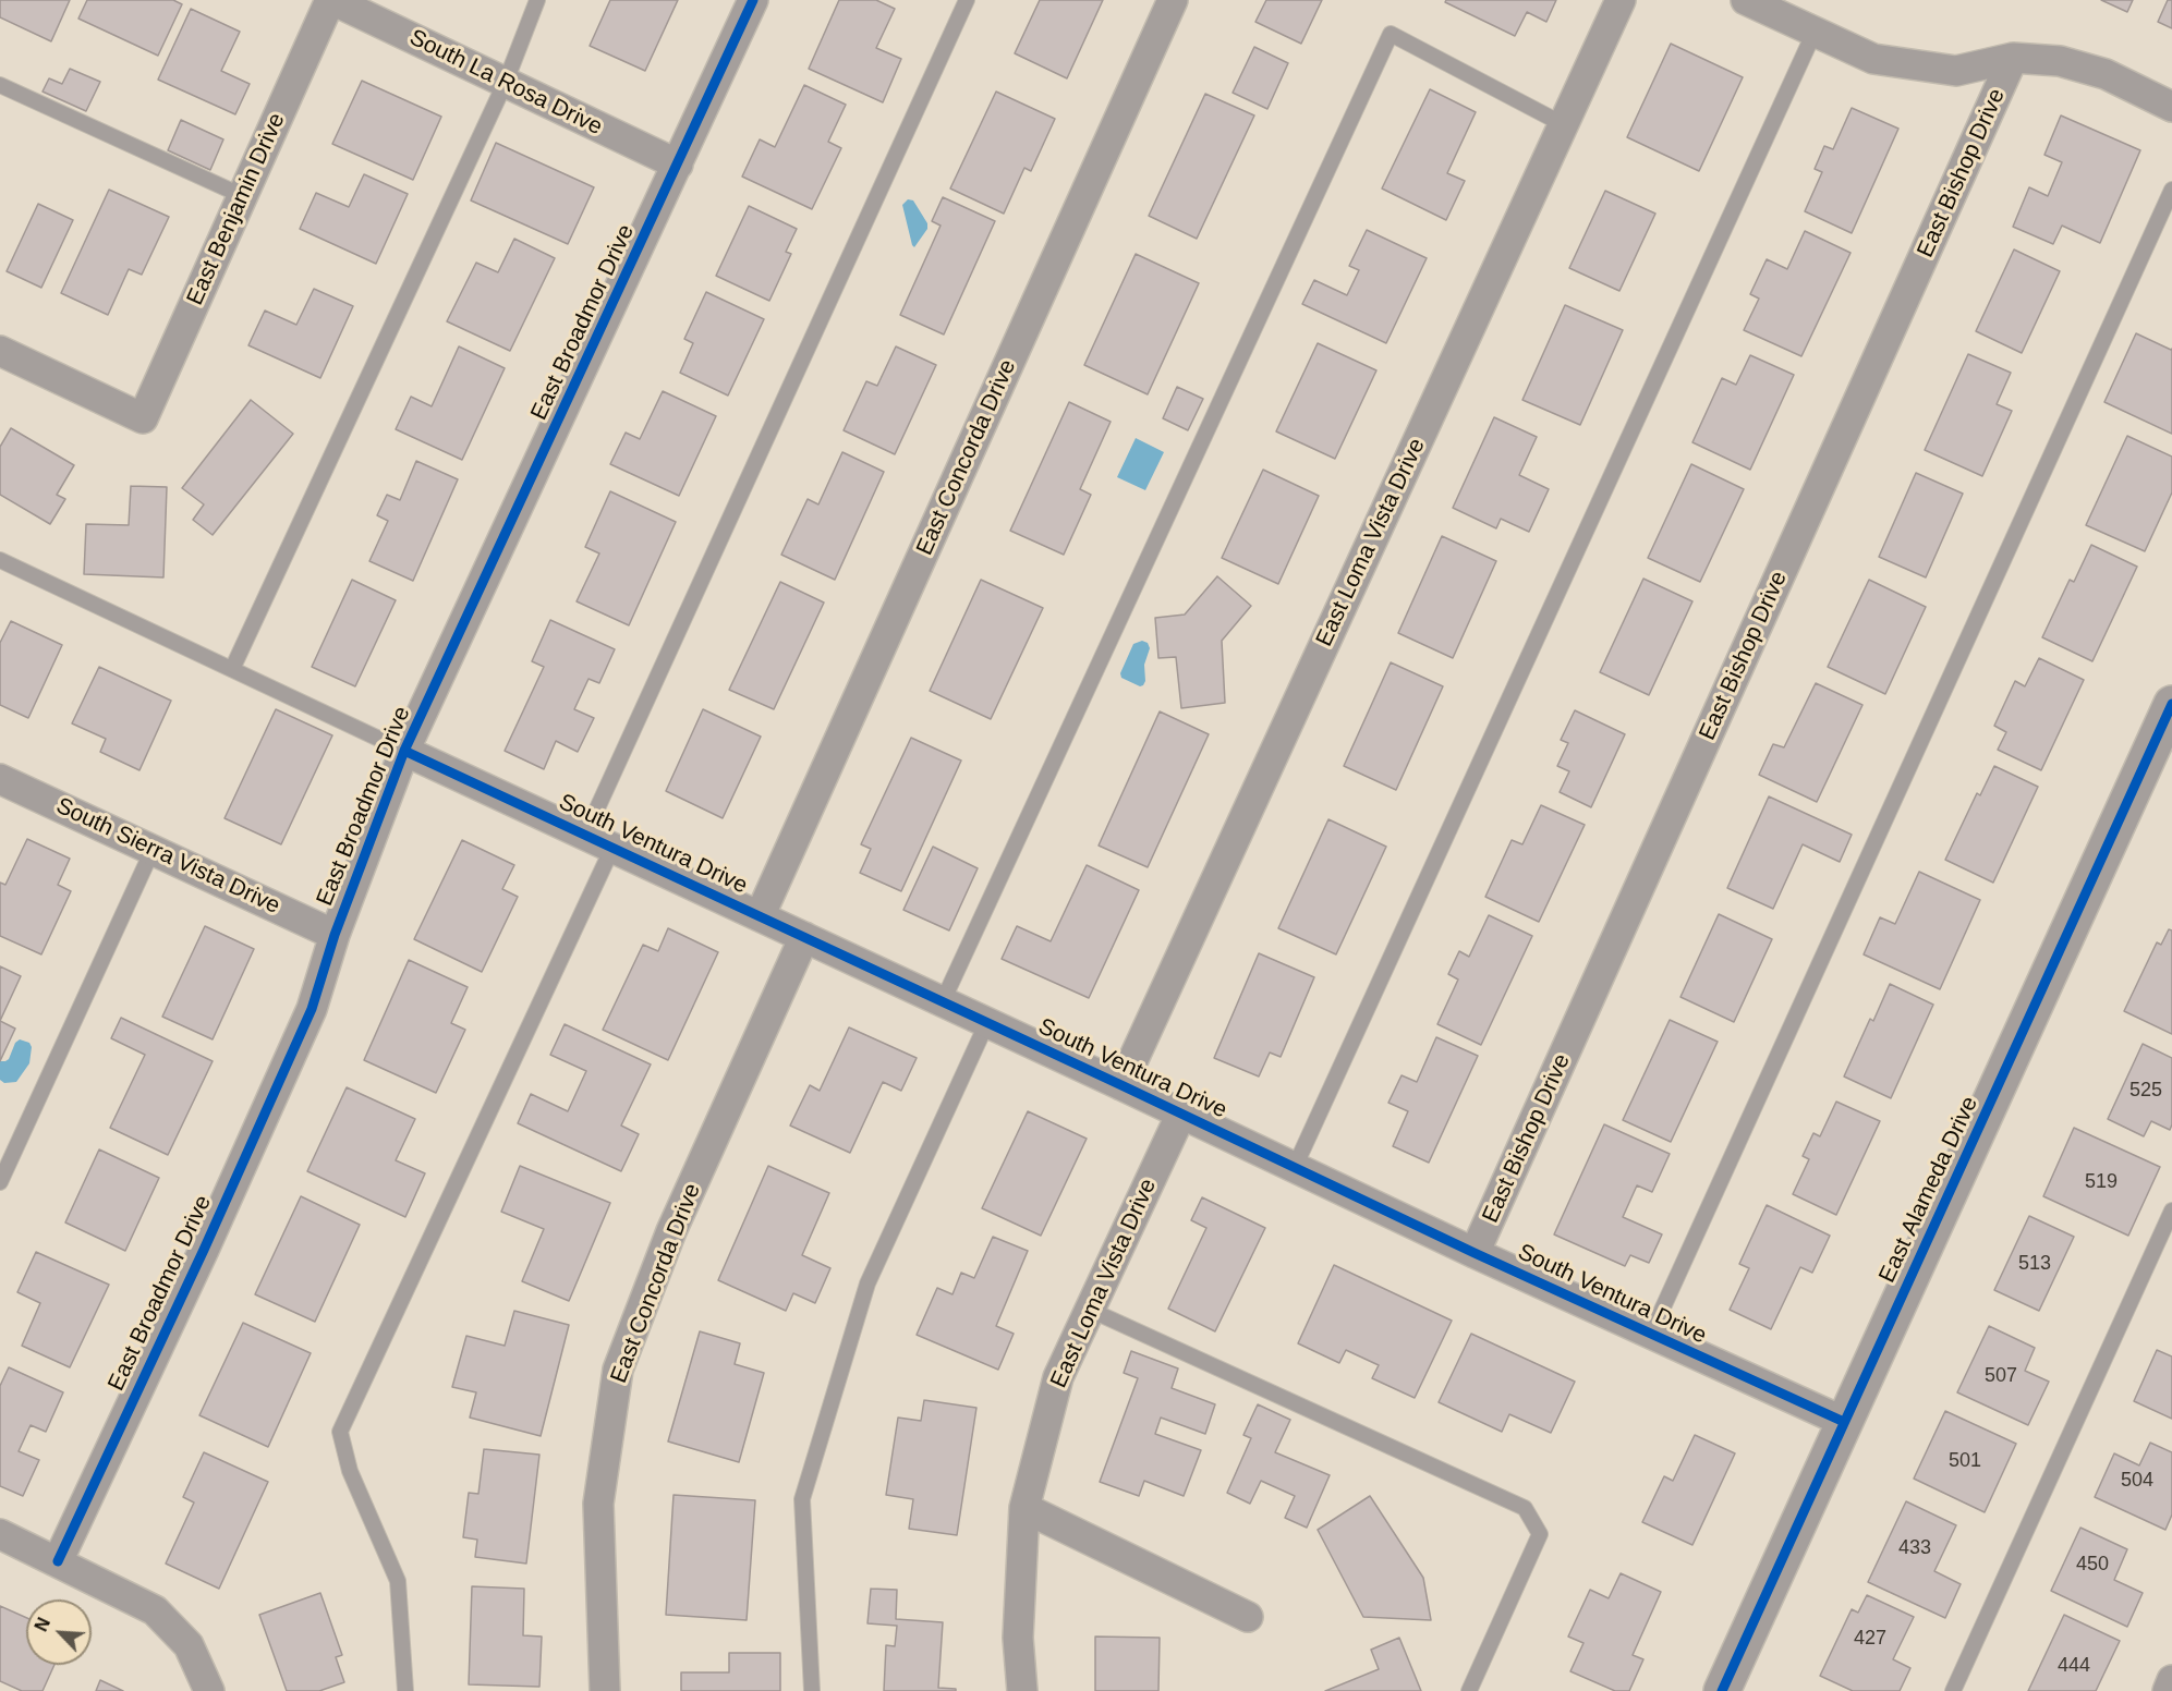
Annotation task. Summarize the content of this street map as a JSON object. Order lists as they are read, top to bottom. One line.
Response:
{"streets":{"street":["South La Rosa Drive","East Bishop Drive","East Benjamin Drive","East Broadmor Drive","East Concorda Drive","East Loma Vista Drive","South Ventura Drive","South Sierra Vista Drive","East Alameda Drive"]},"crossings":[["South La Rosa Drive","East Benjamin Drive"],["South La Rosa Drive","East Broadmor Drive"],["East Bishop Drive","South Ventura Drive"],["East Broadmor Drive","South Ventura Drive"],["East Broadmor Drive","South Sierra Vista Drive"],["East Concorda Drive","South Ventura Drive"],["East Loma Vista Drive","South Ventura Drive"],["South Ventura Drive","East Alameda Drive"]],"house_numbers":["525","519","513","507","501","504","433","450","427","444"],"north":"top left"}
